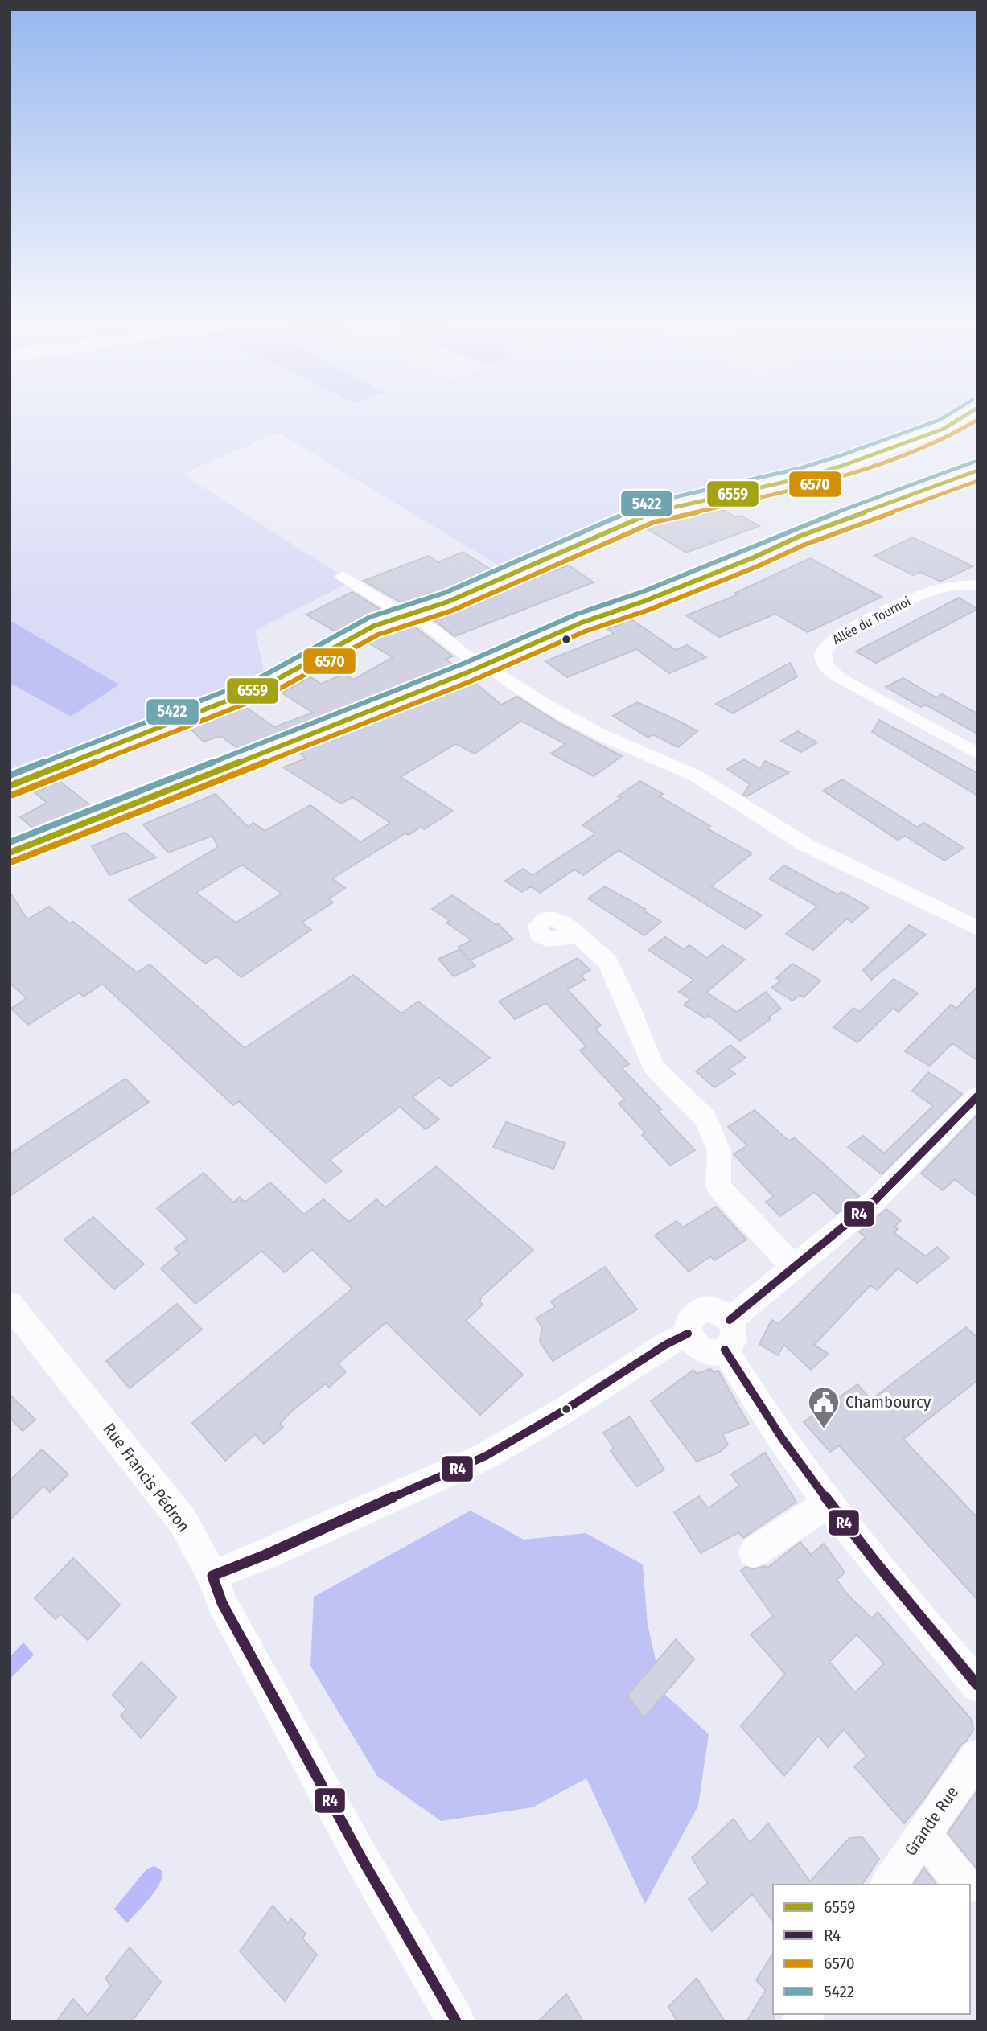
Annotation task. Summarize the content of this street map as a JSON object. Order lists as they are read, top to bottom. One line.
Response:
{"streets":{"street":["Allée du Tournoi","Rue Francis Pédron","Grande Rue"]},"places":{"public building":["Chambourcy"]},"lines":["transit line 6559","transit line 5422","transit line 6570","transit line R4"],"legend":["6559","R4","6570","5422"]}
